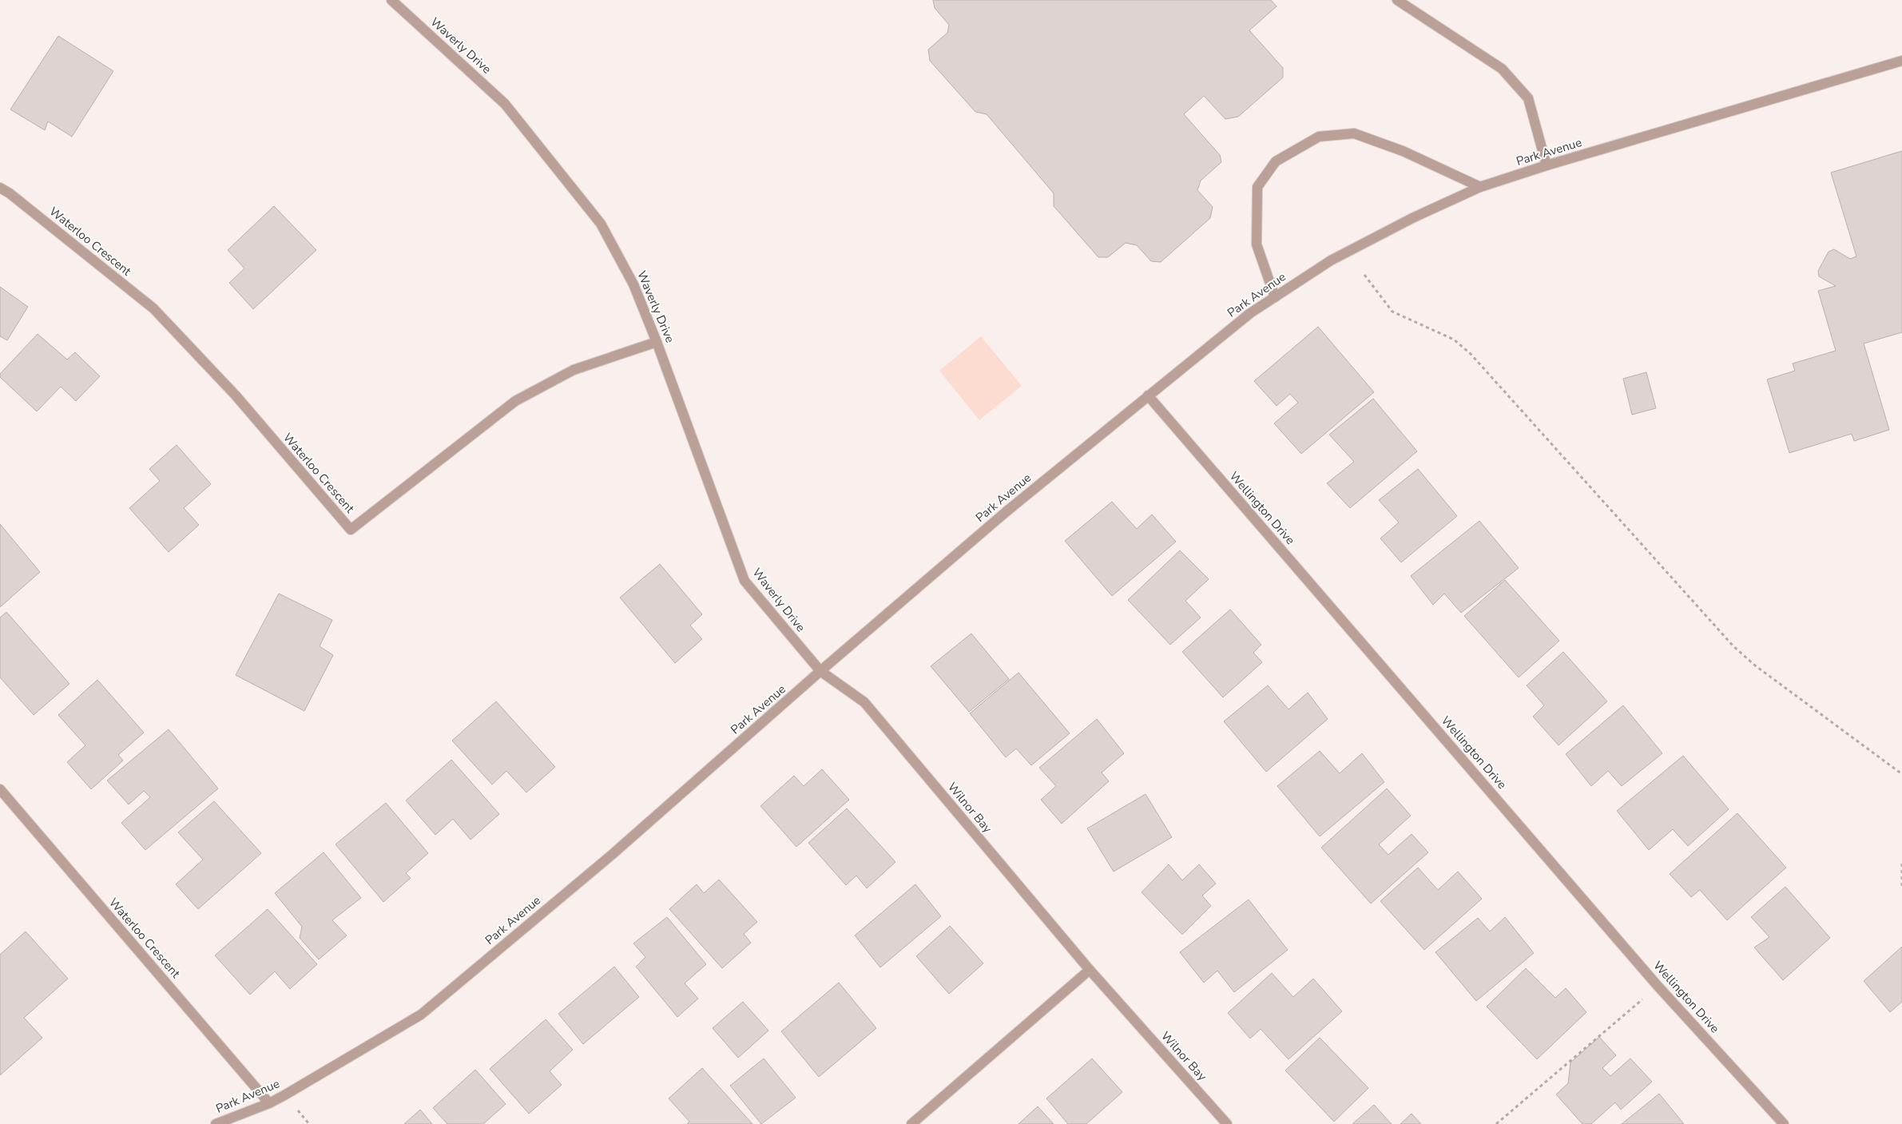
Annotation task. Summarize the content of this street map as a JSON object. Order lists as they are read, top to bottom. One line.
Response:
{"streets":{"street":["Waverly Drive","Park Avenue","Waterloo Crescent","Wellington Drive","Wilnor Bay"]},"crossings":[["Waverly Drive","Park Avenue"],["Waverly Drive","Waterloo Crescent"],["Waverly Drive","Wilnor Bay"],["Park Avenue","Waterloo Crescent"],["Park Avenue","Wellington Drive"],["Park Avenue","Wilnor Bay"]]}
